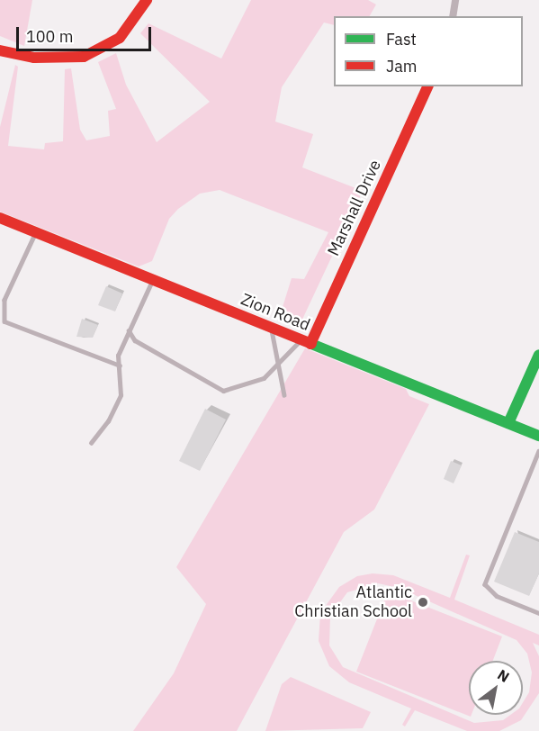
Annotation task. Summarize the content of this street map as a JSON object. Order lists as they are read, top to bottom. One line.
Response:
{"streets":{"street":["Marshall Drive","Zion Road"]},"crossings":[["Marshall Drive","Zion Road"]],"places":["Atlantic Christian School"],"legend":["Fast","Jam"],"scale_bar":"100 m","north":"top right"}
